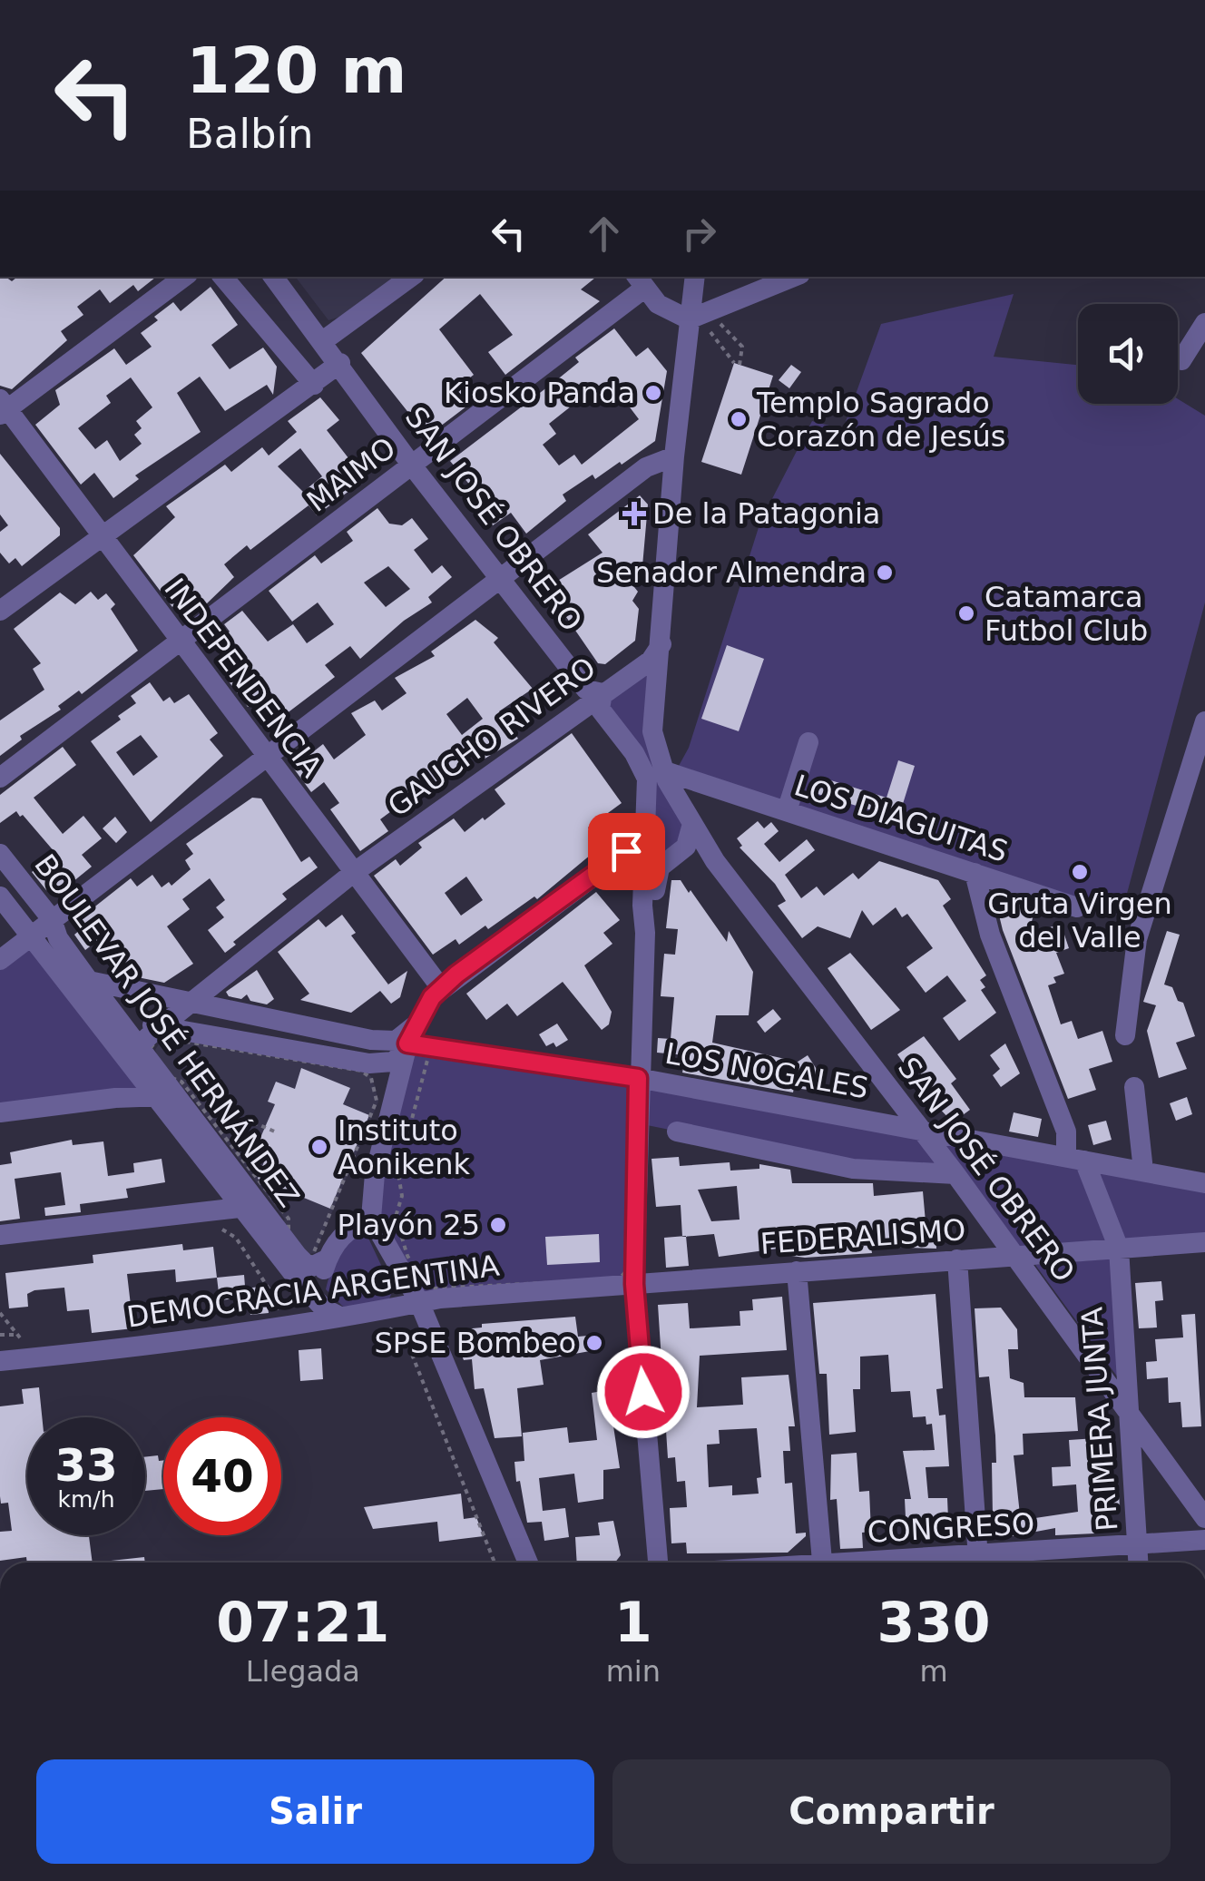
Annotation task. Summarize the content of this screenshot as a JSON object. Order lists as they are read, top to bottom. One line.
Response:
{"streets":{"street":["MAIMO","SAN JOSÉ OBRERO","INDEPENDENCIA","GAUCHO RIVERO","LOS DIAGUITAS","BOULEVAR JOSÉ HERNÁNDEZ","LOS NOGALES","FEDERALISMO","DEMOCRACIA ARGENTINA","PRIMERA JUNTA","CONGRESO"]},"crossings":[["MAIMO","SAN JOSÉ OBRERO"],["MAIMO","INDEPENDENCIA"],["SAN JOSÉ OBRERO","GAUCHO RIVERO"],["SAN JOSÉ OBRERO","LOS DIAGUITAS"],["SAN JOSÉ OBRERO","LOS NOGALES"],["SAN JOSÉ OBRERO","FEDERALISMO"],["SAN JOSÉ OBRERO","PRIMERA JUNTA"],["INDEPENDENCIA","GAUCHO RIVERO"],["GAUCHO RIVERO","BOULEVAR JOSÉ HERNÁNDEZ"],["LOS DIAGUITAS","PRIMERA JUNTA"],["BOULEVAR JOSÉ HERNÁNDEZ","DEMOCRACIA ARGENTINA"],["LOS NOGALES","PRIMERA JUNTA"],["FEDERALISMO","DEMOCRACIA ARGENTINA"],["FEDERALISMO","PRIMERA JUNTA"],["PRIMERA JUNTA","CONGRESO"]],"places":{"other":["Kiosko Panda","Templo Sagrado Corazón de Jesús","Senador Almendra","Catamarca Futbol Club","Gruta Virgen del Valle","Instituto Aonikenk","Playón 25","SPSE Bombeo"],"health":["De la Patagonia"]},"page":{"turn":["120 m","Balbín"],"speed":"33 km/h","limit":"40","eta":["07:21","Llegada","1","min","330","m"],"buttons":["Salir","Compartir"]}}
